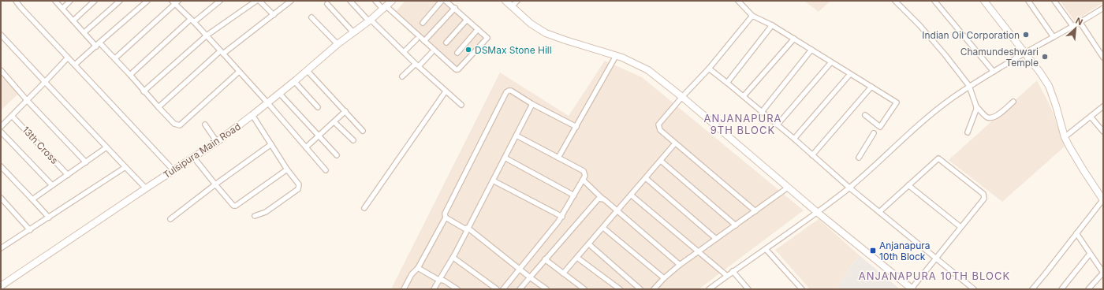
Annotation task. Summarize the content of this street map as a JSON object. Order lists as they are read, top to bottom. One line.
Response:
{"streets":{"street":["13th Cross","Tulsipura Main Road"]},"districts":["ANJANAPURA 9TH BLOCK","ANJANAPURA 10TH BLOCK"],"places":{"other":["Indian Oil Corporation","DSMax Stone Hill","Chamundeshwari Temple"],"transit":["Anjanapura 10th Block"]},"north":"top right"}
